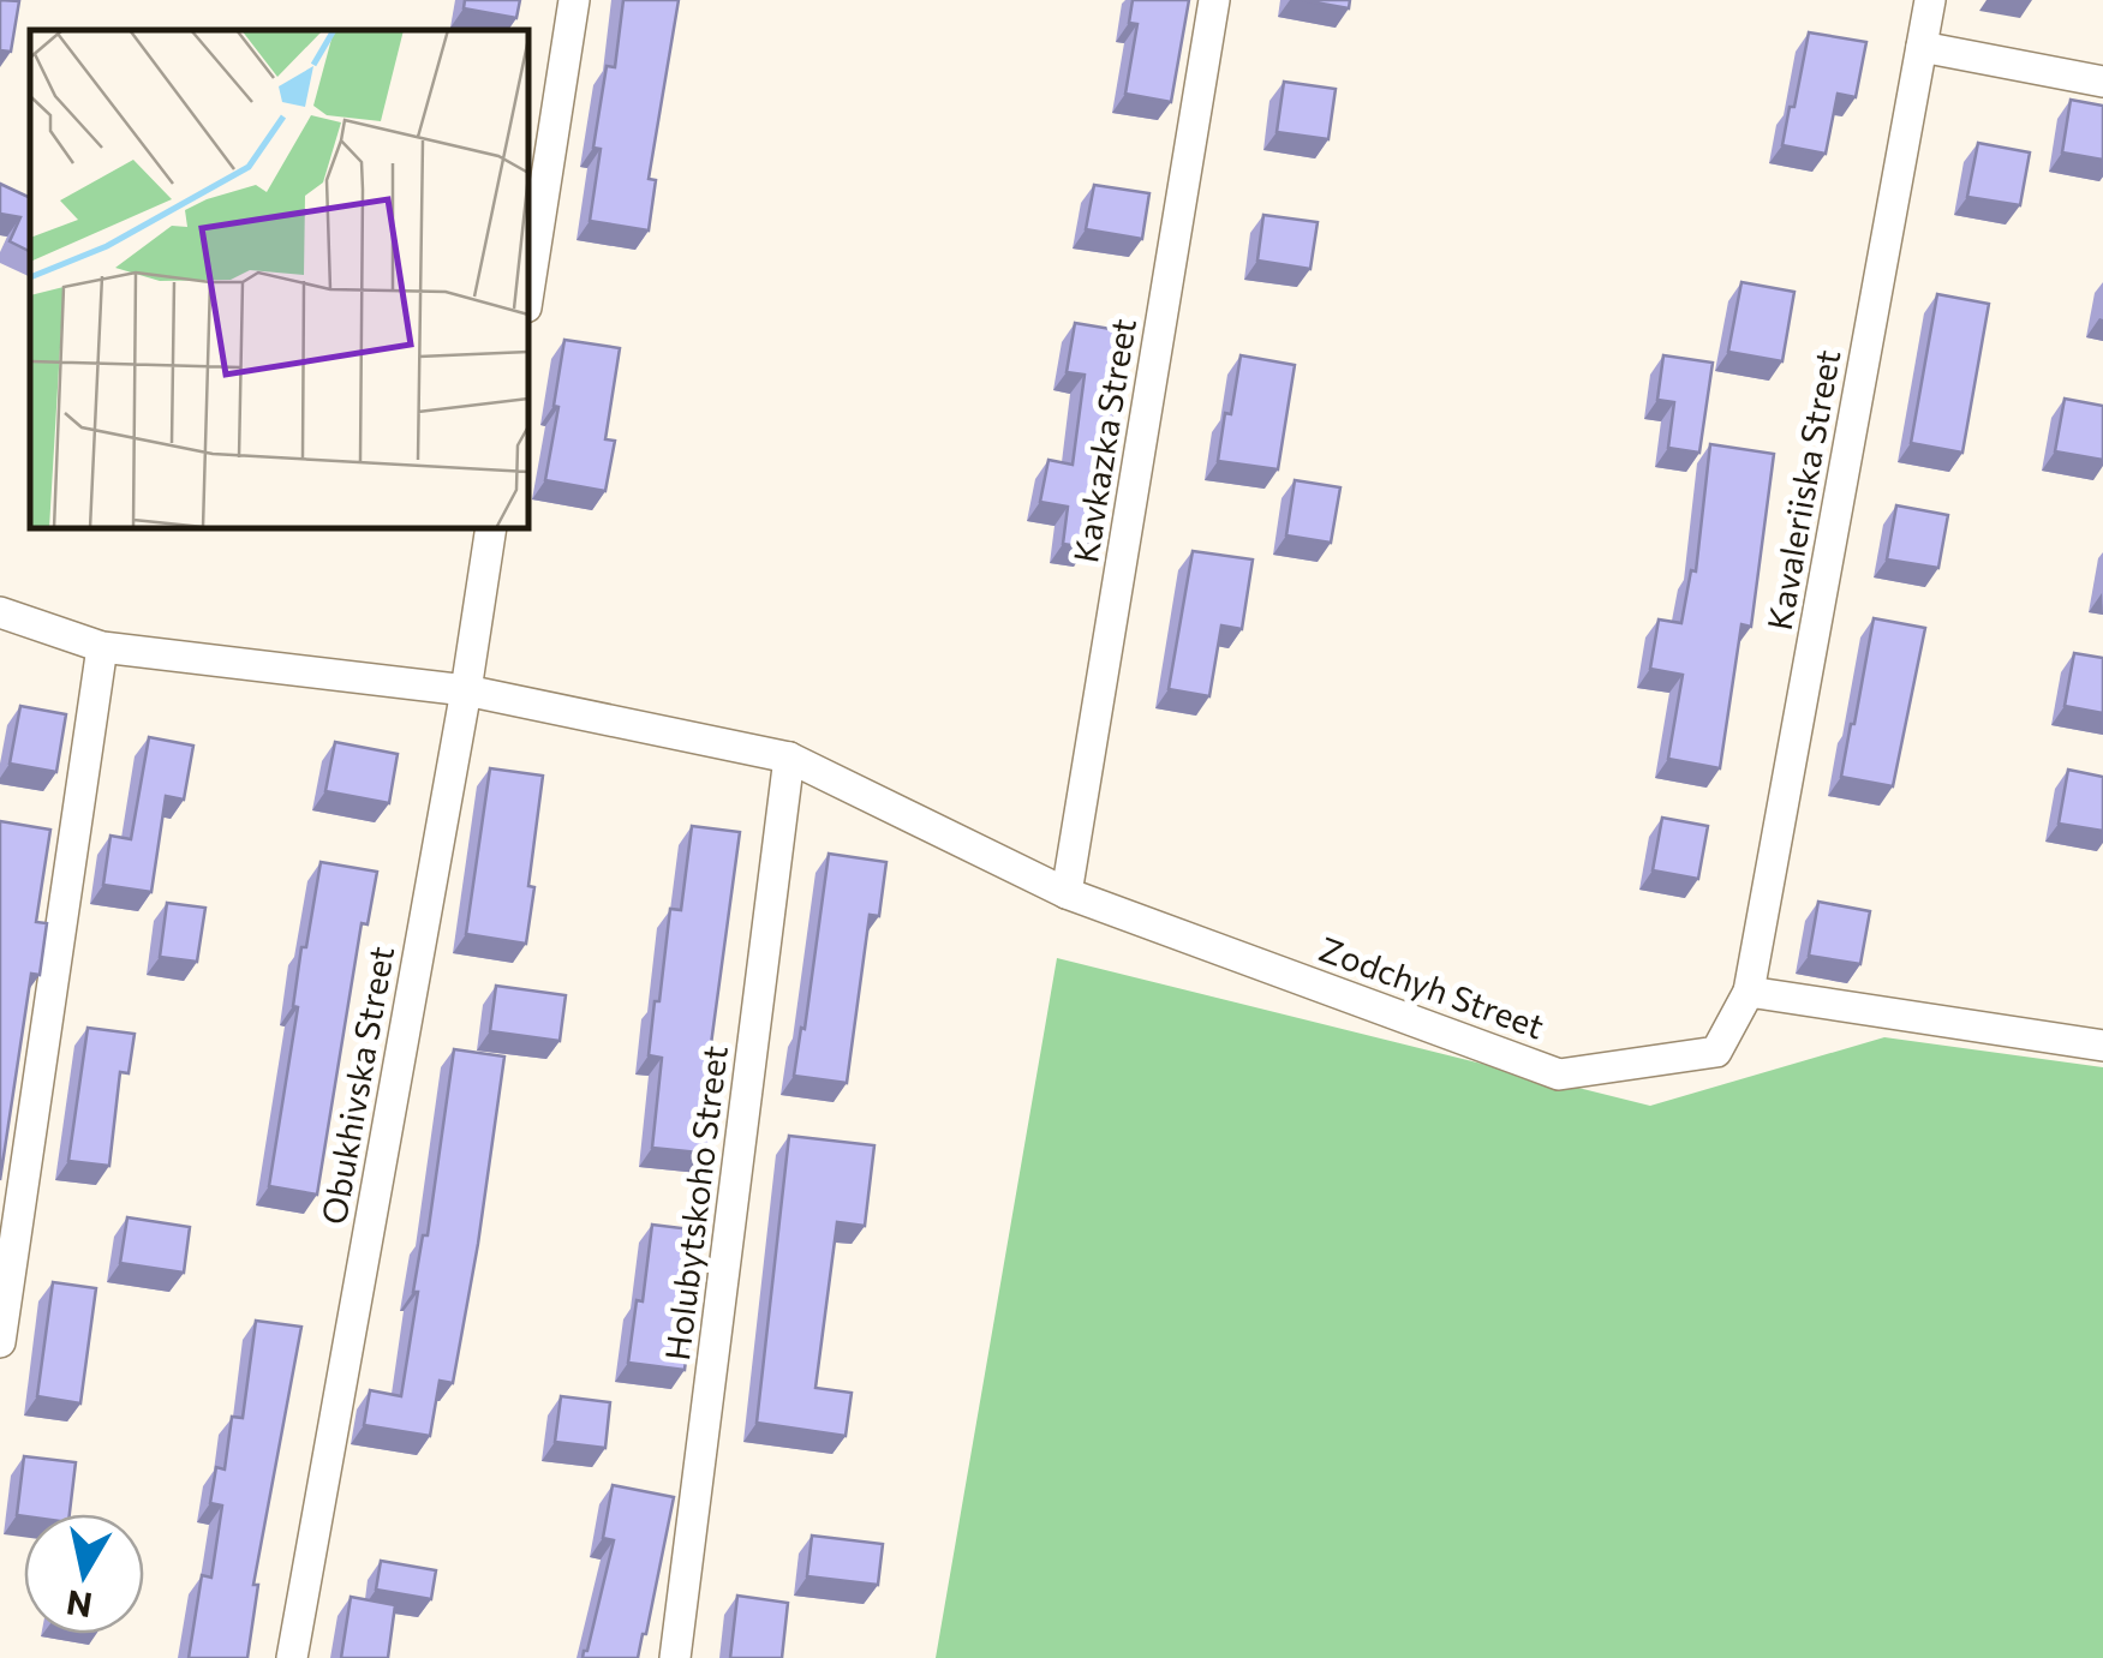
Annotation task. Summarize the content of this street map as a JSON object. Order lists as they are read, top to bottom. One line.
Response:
{"streets":{"street":["Kavkazka Street","Kavaleriiska Street","Zodchyh Street","Obukhivska Street","Holubytskoho Street"]},"crossings":[["Kavkazka Street","Zodchyh Street"],["Kavaleriiska Street","Zodchyh Street"]],"north":"bottom"}
